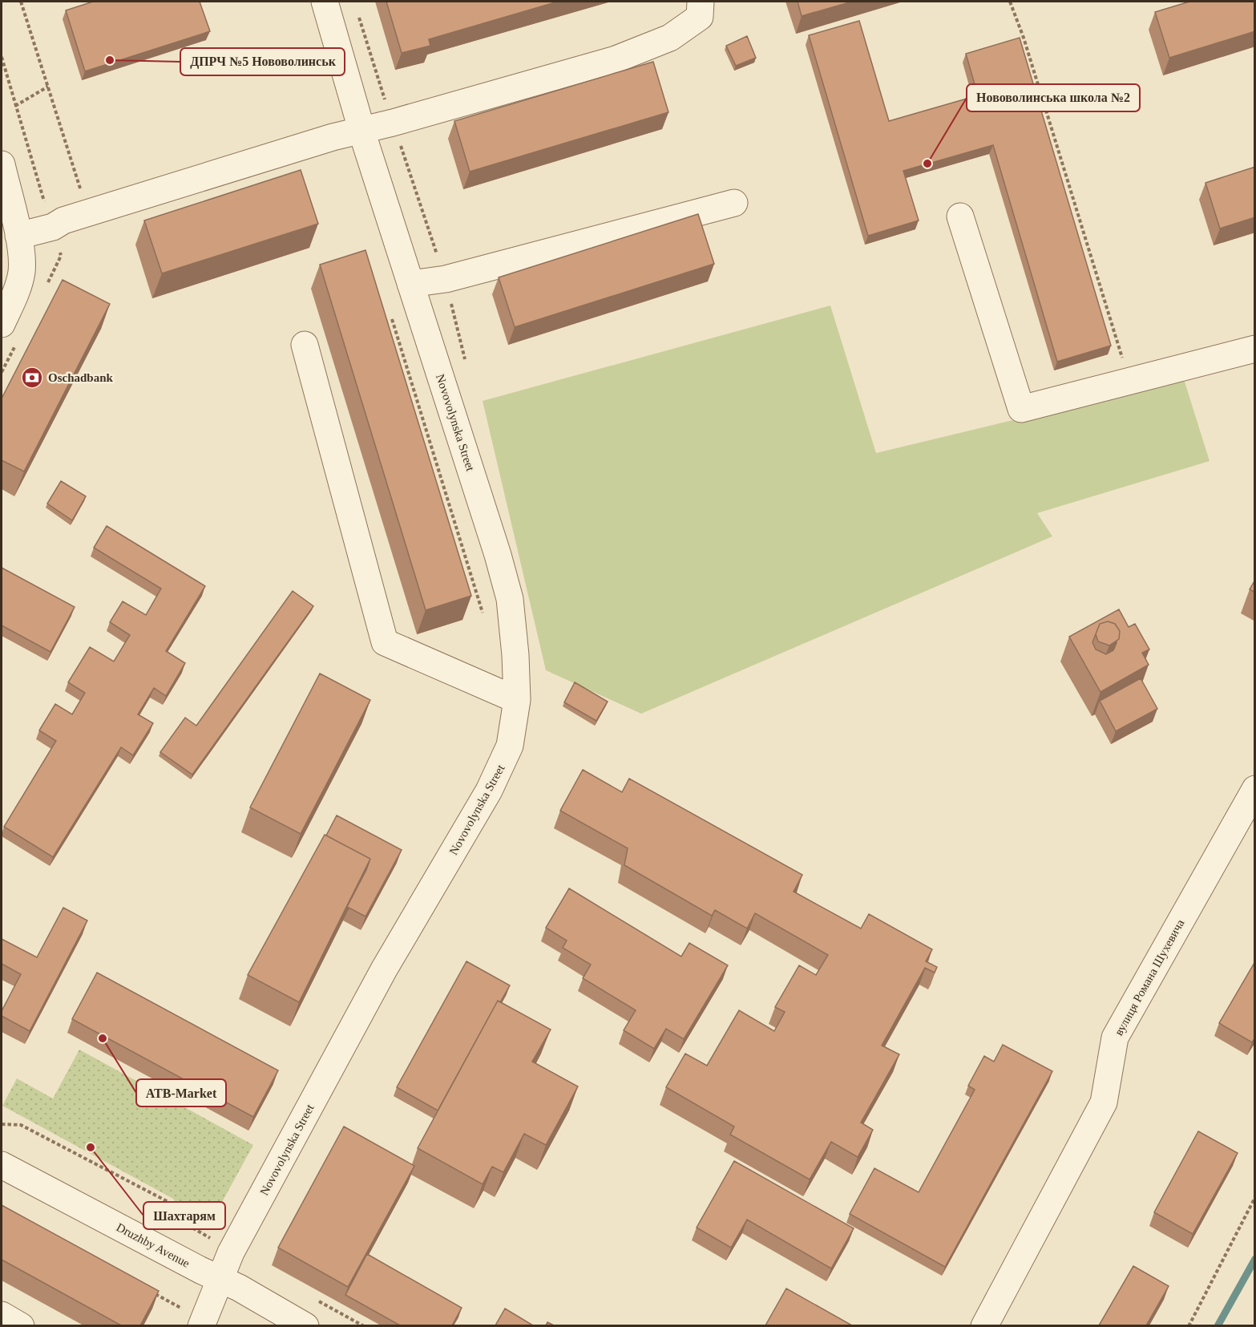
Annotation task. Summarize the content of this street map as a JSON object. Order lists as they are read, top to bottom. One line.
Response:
{"streets":{"street":["Novovolynska Street","вулиця Романа Шухевича","Druzhby Avenue"]},"crossings":[["Novovolynska Street","Druzhby Avenue"]],"places":{"other":["ДПРЧ №5 Нововолинськ","Нововолинська школа №2","ATB-Market","Шахтарям"],"bank":["Oschadbank"]}}
